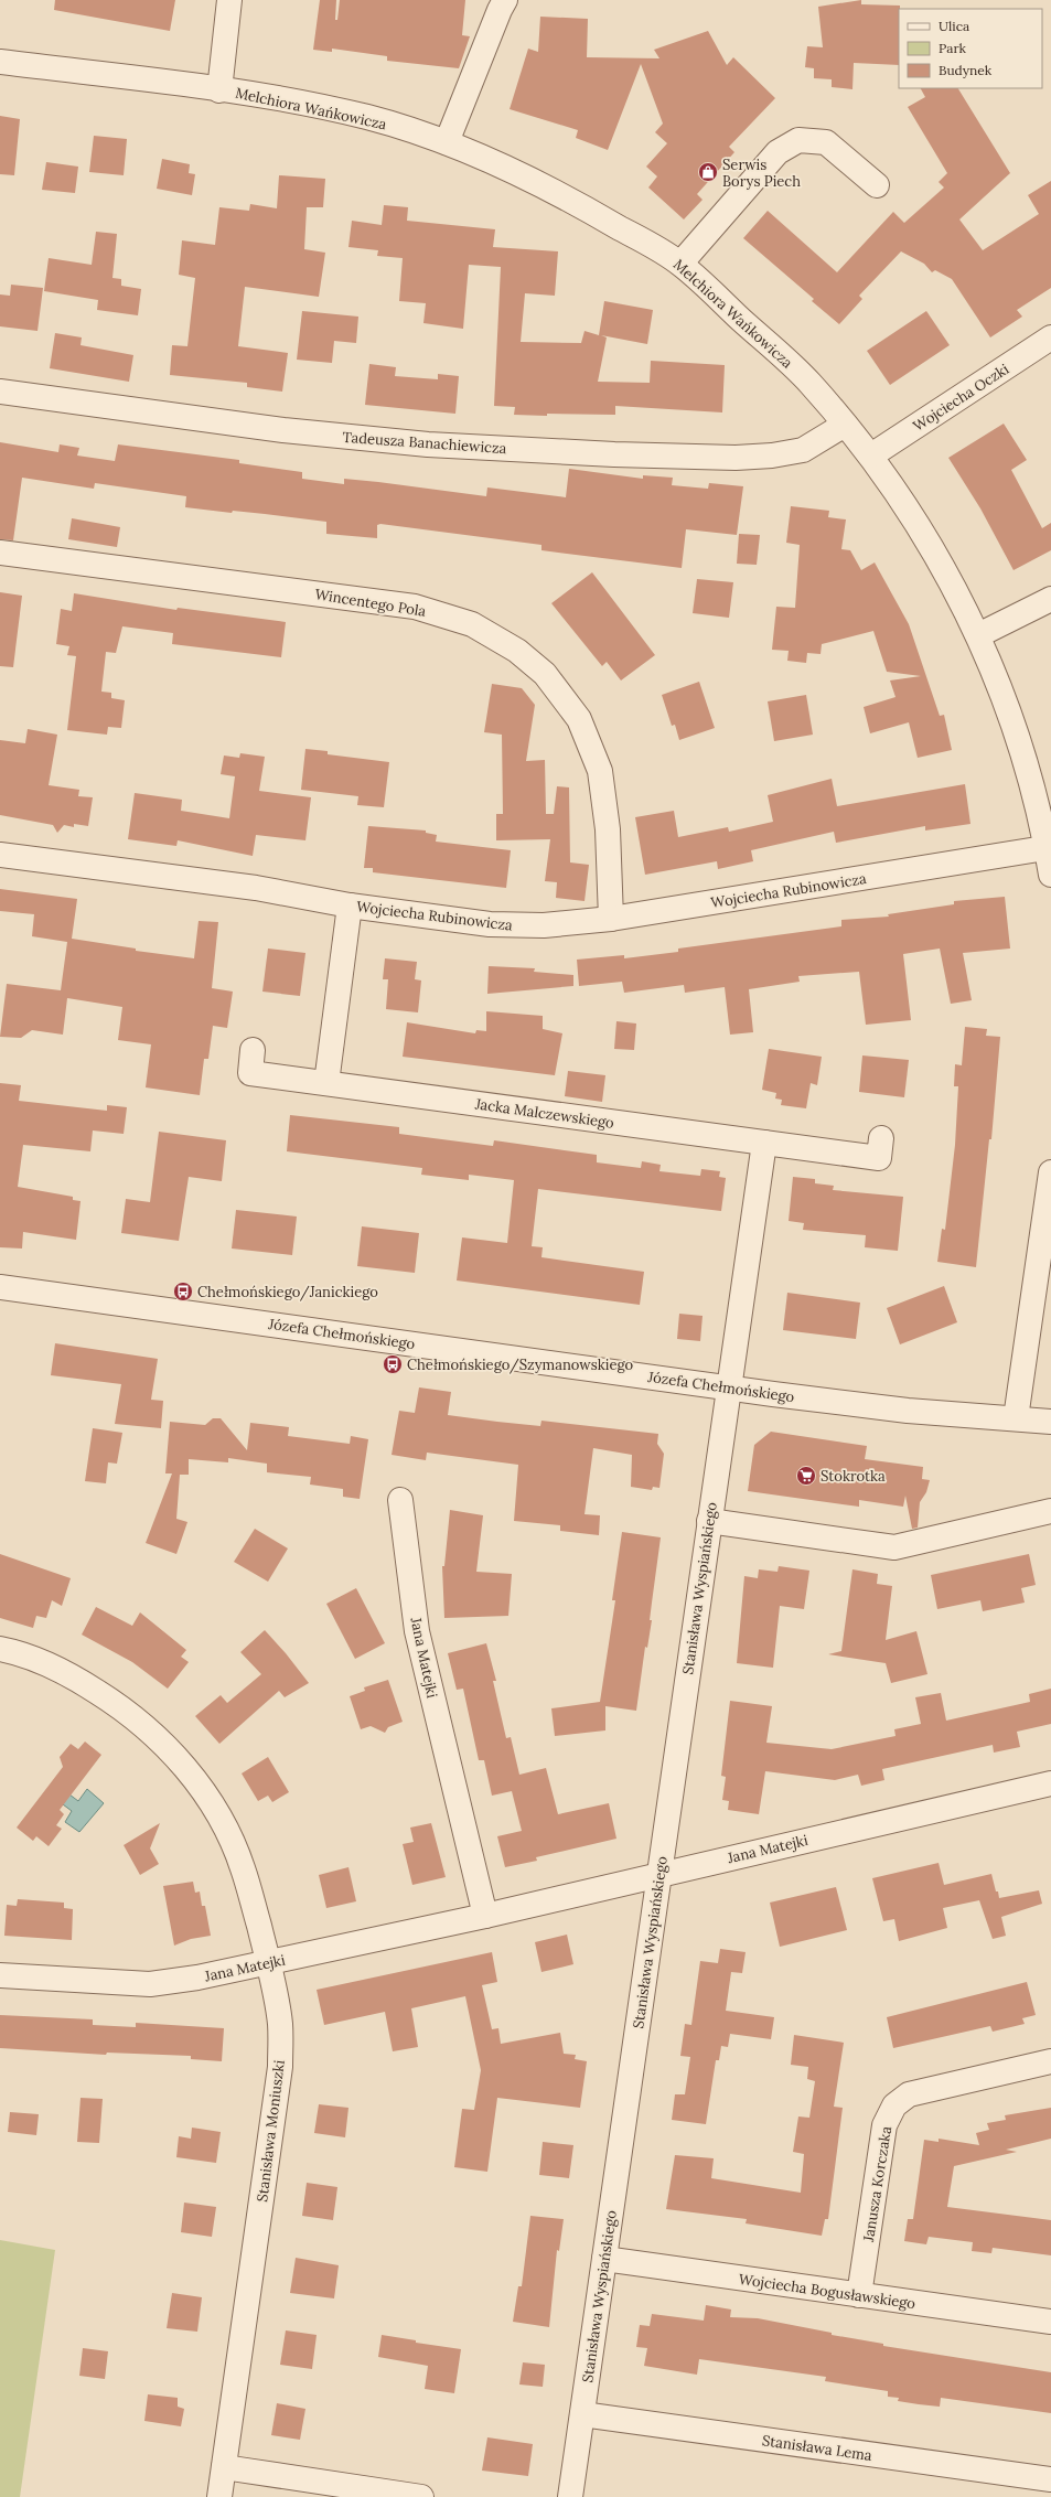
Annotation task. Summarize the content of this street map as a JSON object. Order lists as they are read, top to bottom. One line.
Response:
{"streets":{"street":["Melchiora Wańkowicza","Wojciecha Oczki","Tadeusza Banachiewicza","Wincentego Pola","Wojciecha Rubinowicza","Jacka Malczewskiego","Józefa Chełmońskiego","Stanisława Wyspiańskiego","Jana Matejki","Stanisława Moniuszki","Janusza Korczaka","Wojciecha Bogusławskiego","Stanisława Lema"]},"crossings":[["Melchiora Wańkowicza","Wojciecha Oczki"],["Melchiora Wańkowicza","Tadeusza Banachiewicza"],["Melchiora Wańkowicza","Wojciecha Rubinowicza"],["Wincentego Pola","Wojciecha Rubinowicza"],["Józefa Chełmońskiego","Stanisława Wyspiańskiego"],["Stanisława Wyspiańskiego","Jana Matejki"],["Stanisława Wyspiańskiego","Wojciecha Bogusławskiego"],["Stanisława Wyspiańskiego","Stanisława Lema"],["Jana Matejki","Stanisława Moniuszki"],["Janusza Korczaka","Wojciecha Bogusławskiego"]],"places":{"shop":["Serwis Borys Piech"],"bus stop":["Chełmońskiego/Janickiego","Chełmońskiego/Szymanowskiego"],"supermarket":["Stokrotka"]},"legend":["Ulica","Park","Budynek"]}
